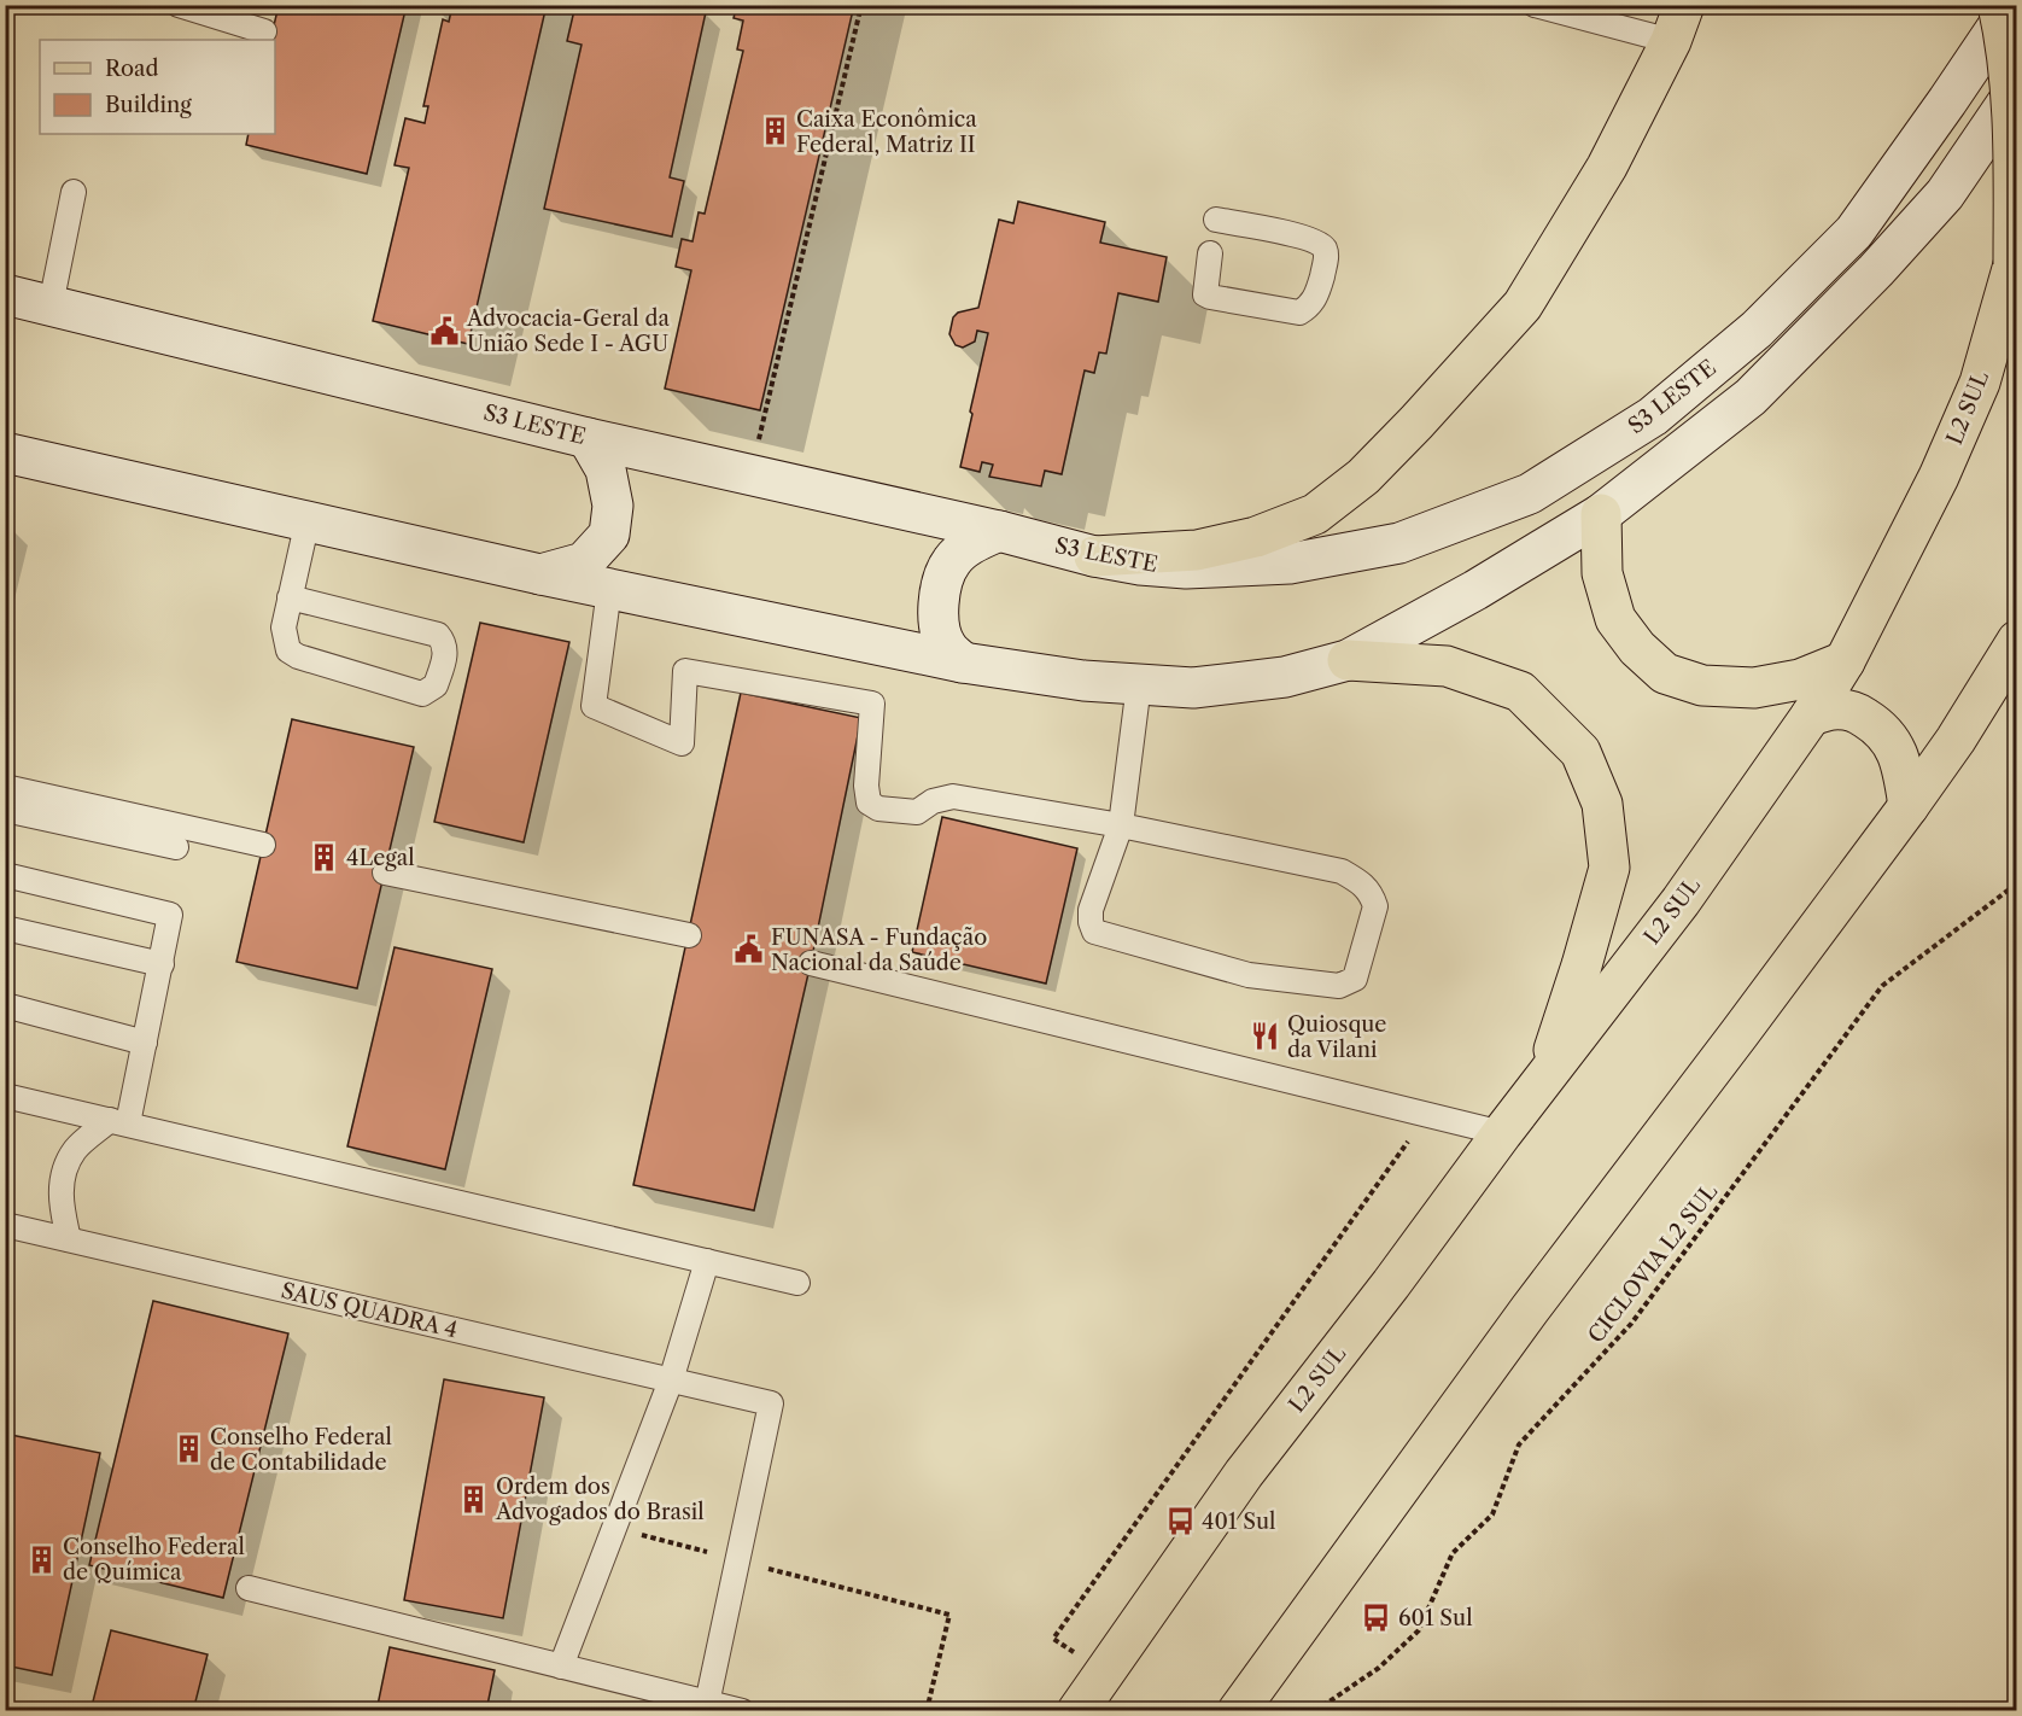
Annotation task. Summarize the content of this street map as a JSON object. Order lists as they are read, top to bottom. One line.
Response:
{"streets":{"main road":["S3 LESTE","L2 SUL"],"lane":["SAUS QUADRA 4"],"path":["CICLOVIA L2 SUL"]},"places":{"building":["Caixa Econômica Federal, Matriz II","4Legal","Conselho Federal de Contabilidade","Ordem dos Advogados do Brasil","Conselho Federal de Química"],"public building":["Advocacia-Geral da União Sede I - AGU","FUNASA - Fundação Nacional da Saúde"],"restaurant":["Quiosque da Vilani"],"bus stop":["401 Sul","601 Sul"]},"legend":["Road","Building"]}
